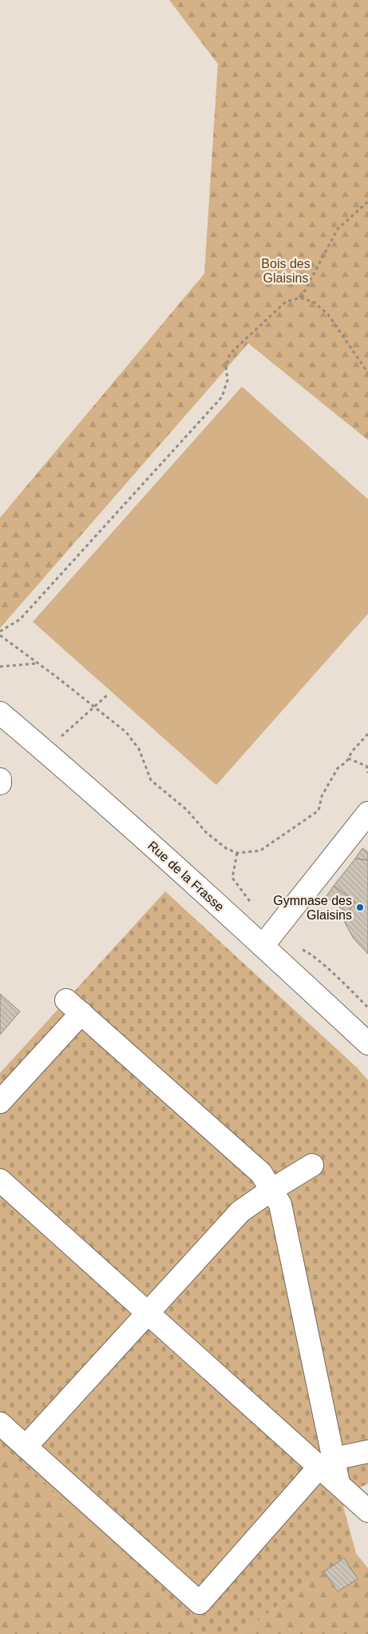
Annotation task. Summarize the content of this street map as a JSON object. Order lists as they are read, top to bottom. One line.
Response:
{"streets":{"street":["Rue de la Frasse"]},"parks":["Bois des Glaisins"],"places":["Gymnase des Glaisins"]}
